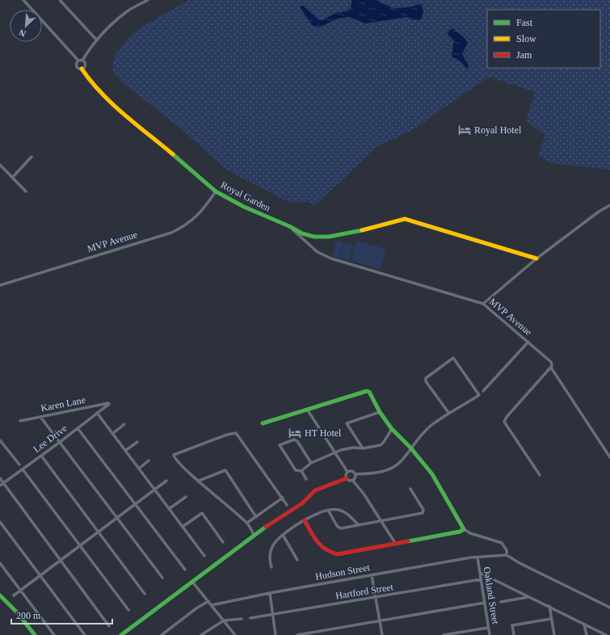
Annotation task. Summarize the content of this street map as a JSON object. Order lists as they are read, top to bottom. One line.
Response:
{"streets":{"street":["Royal Garden","MVP Avenue","Karen Lane","Lee Drive","Hudson Street","Hartford Street","Oakland Street"]},"crossings":[["Royal Garden","MVP Avenue"],["Karen Lane","Lee Drive"],["Hudson Street","Oakland Street"],["Hartford Street","Oakland Street"]],"places":{"hotel":["Royal Hotel","HT Hotel"]},"legend":["Fast","Slow","Jam"],"scale_bar":"200 m","north":"bottom left"}
